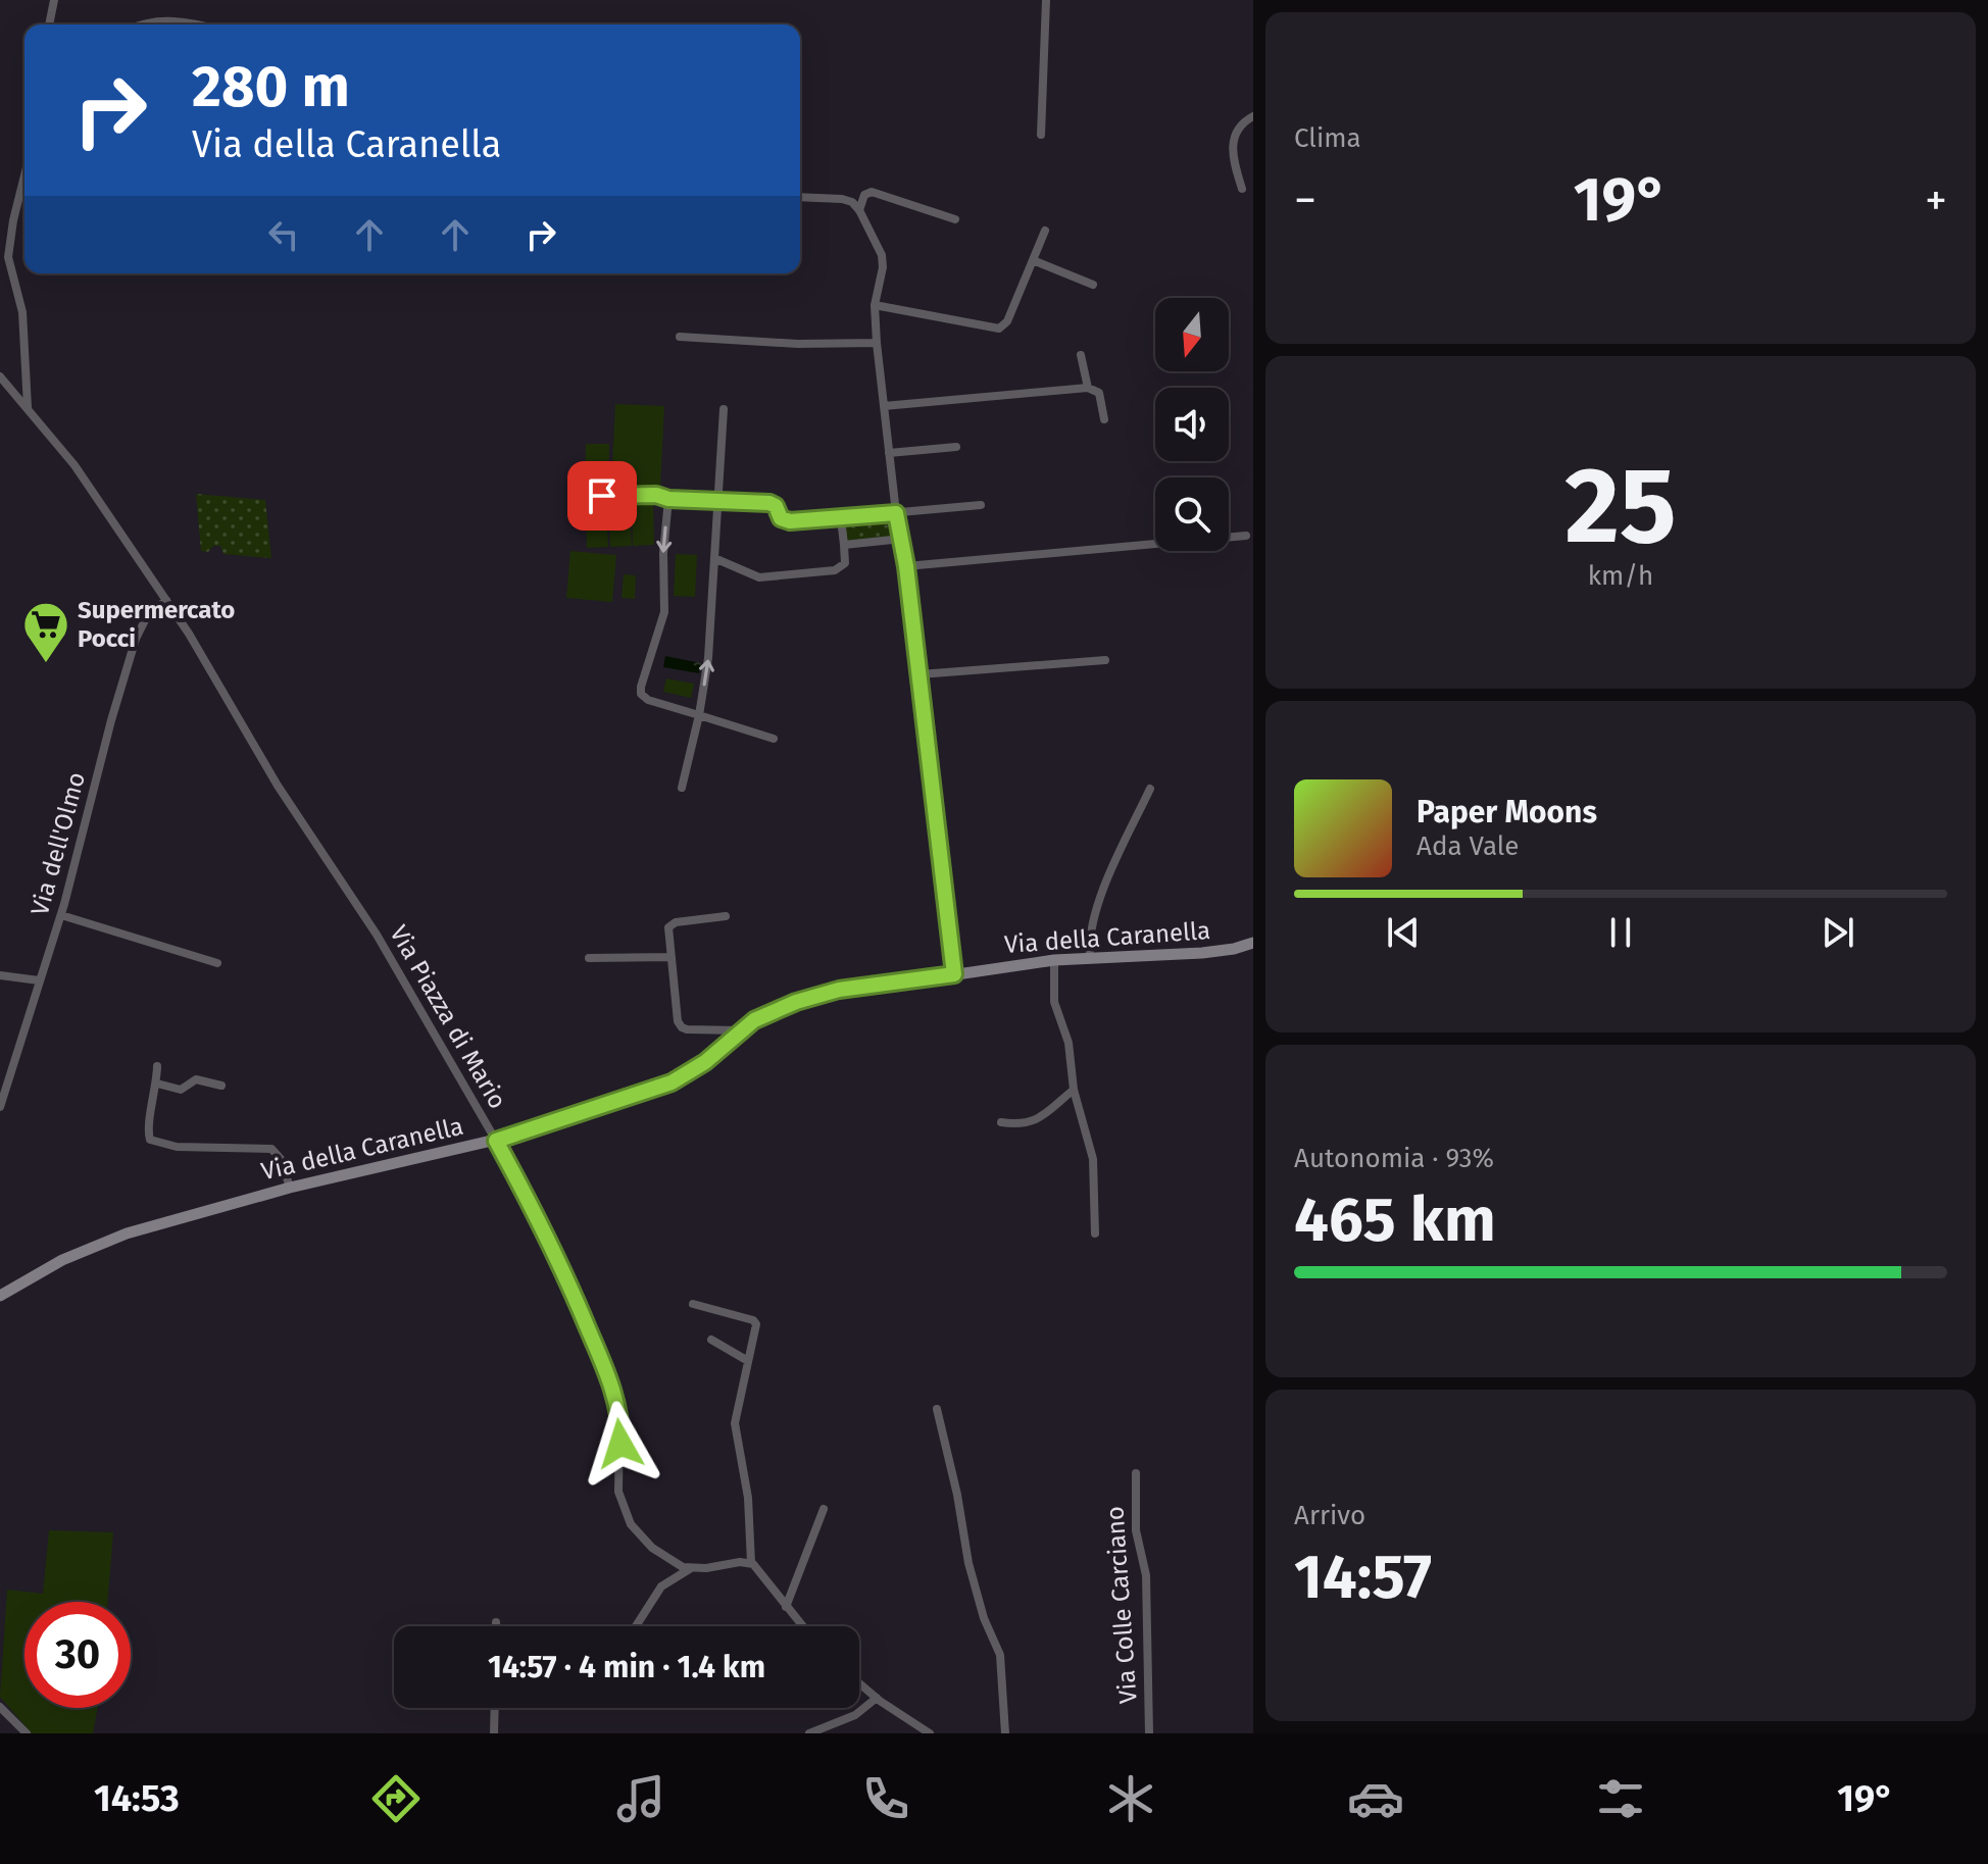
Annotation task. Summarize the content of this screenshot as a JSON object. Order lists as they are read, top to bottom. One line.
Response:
{"streets":{"main road":["Via della Caranella"],"street":["Via dell'Olmo","Via Piazza di Mario","Via Colle Carciano"]},"crossings":[["Via dell'Olmo","Via Piazza di Mario"],["Via della Caranella","Via Piazza di Mario"]],"places":{"supermarket":["Supermercato Pocci"]},"north":"bottom","page":{"tile":["Clima",["25","km/h"],["Autonomia · 93%","465 km"],["Arrivo","14:57"]],"turn":["280 m","Via della Caranella"],"heat":["−","19°","+"],"song":["Paper Moons","Ada Vale"],"limit":"30","trip":"14:57 · 4 min · 1.4 km","tabs":["14:53","19°"]}}
